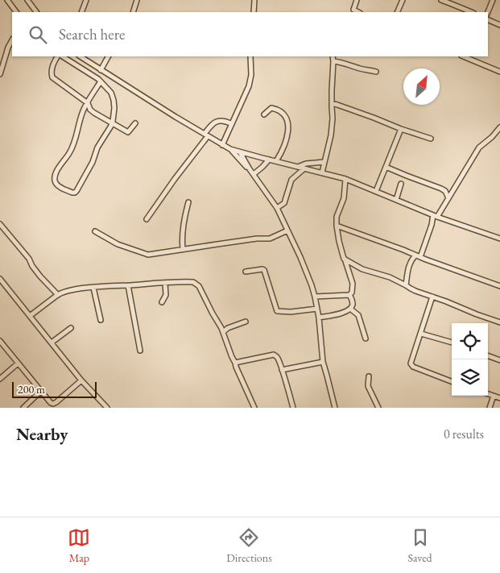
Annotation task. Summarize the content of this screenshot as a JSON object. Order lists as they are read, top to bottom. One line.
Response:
{"scale_bar":"200 m","north":"top right","page":{"search":"Search here","scale":"200 m","heading":["Nearby","0 results"],"nav":["Map","Directions","Saved"]}}
